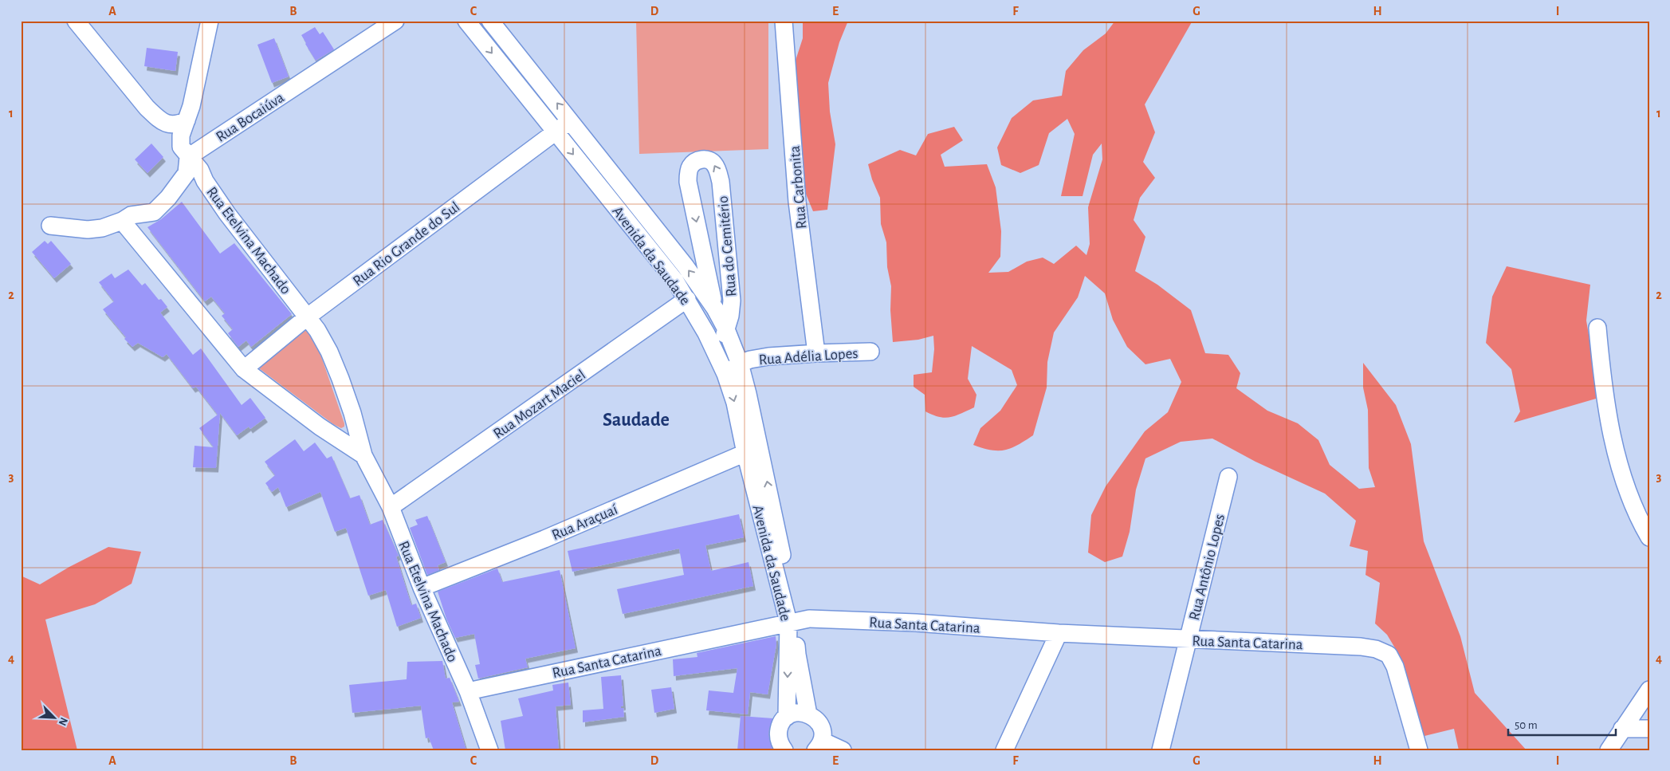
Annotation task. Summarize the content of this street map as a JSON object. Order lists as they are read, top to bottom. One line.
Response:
{"streets":{"street":["Rua Bocaiúva","Rua Carbonita","Rua Etelvina Machado","Rua Rio Grande do Sul","Rua do Cemitério","Avenida da Saudade","Rua Adélia Lopes","Rua Mozart Maciel","Rua Araçuaí","Rua Antônio Lopes","Rua Santa Catarina"]},"crossings":[["Rua Bocaiúva","Rua Etelvina Machado"],["Rua Carbonita","Rua Adélia Lopes"],["Rua Etelvina Machado","Rua Rio Grande do Sul"],["Rua Etelvina Machado","Rua Mozart Maciel"],["Rua Etelvina Machado","Rua Araçuaí"],["Rua Etelvina Machado","Rua Santa Catarina"],["Rua Rio Grande do Sul","Avenida da Saudade"],["Rua do Cemitério","Avenida da Saudade"],["Avenida da Saudade","Rua Adélia Lopes"],["Avenida da Saudade","Rua Mozart Maciel"],["Avenida da Saudade","Rua Araçuaí"],["Avenida da Saudade","Rua Santa Catarina"],["Rua Antônio Lopes","Rua Santa Catarina"]],"districts":["Saudade"],"scale_bar":"50 m","north":"bottom right","grid":{"columns":["A","B","C","D","E","F","G","H","I"],"rows":["1","2","3","4"]}}
